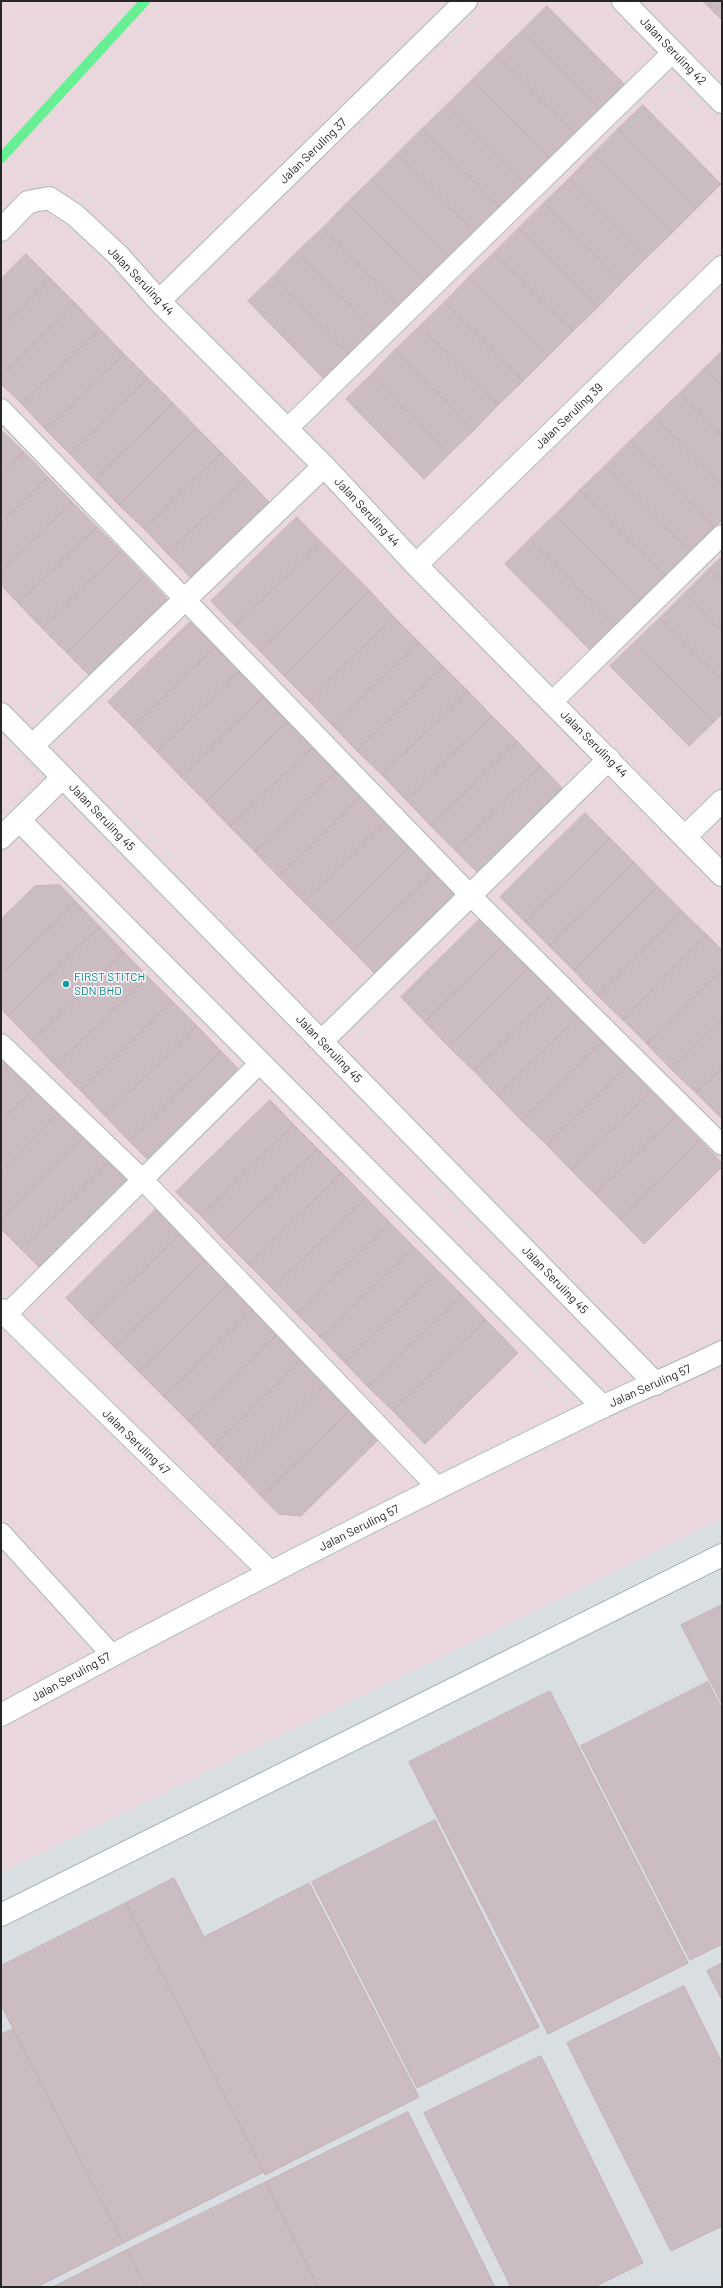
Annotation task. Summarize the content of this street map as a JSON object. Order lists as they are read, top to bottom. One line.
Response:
{"streets":{"street":["Jalan Seruling 42","Jalan Seruling 37","Jalan Seruling 44","Jalan Seruling 39","Jalan Seruling 45","Jalan Seruling 57","Jalan Seruling 47"]},"crossings":[["Jalan Seruling 37","Jalan Seruling 44"],["Jalan Seruling 44","Jalan Seruling 39"],["Jalan Seruling 45","Jalan Seruling 57"],["Jalan Seruling 57","Jalan Seruling 47"]],"places":["FIRST STITCH SDN BHD"]}
